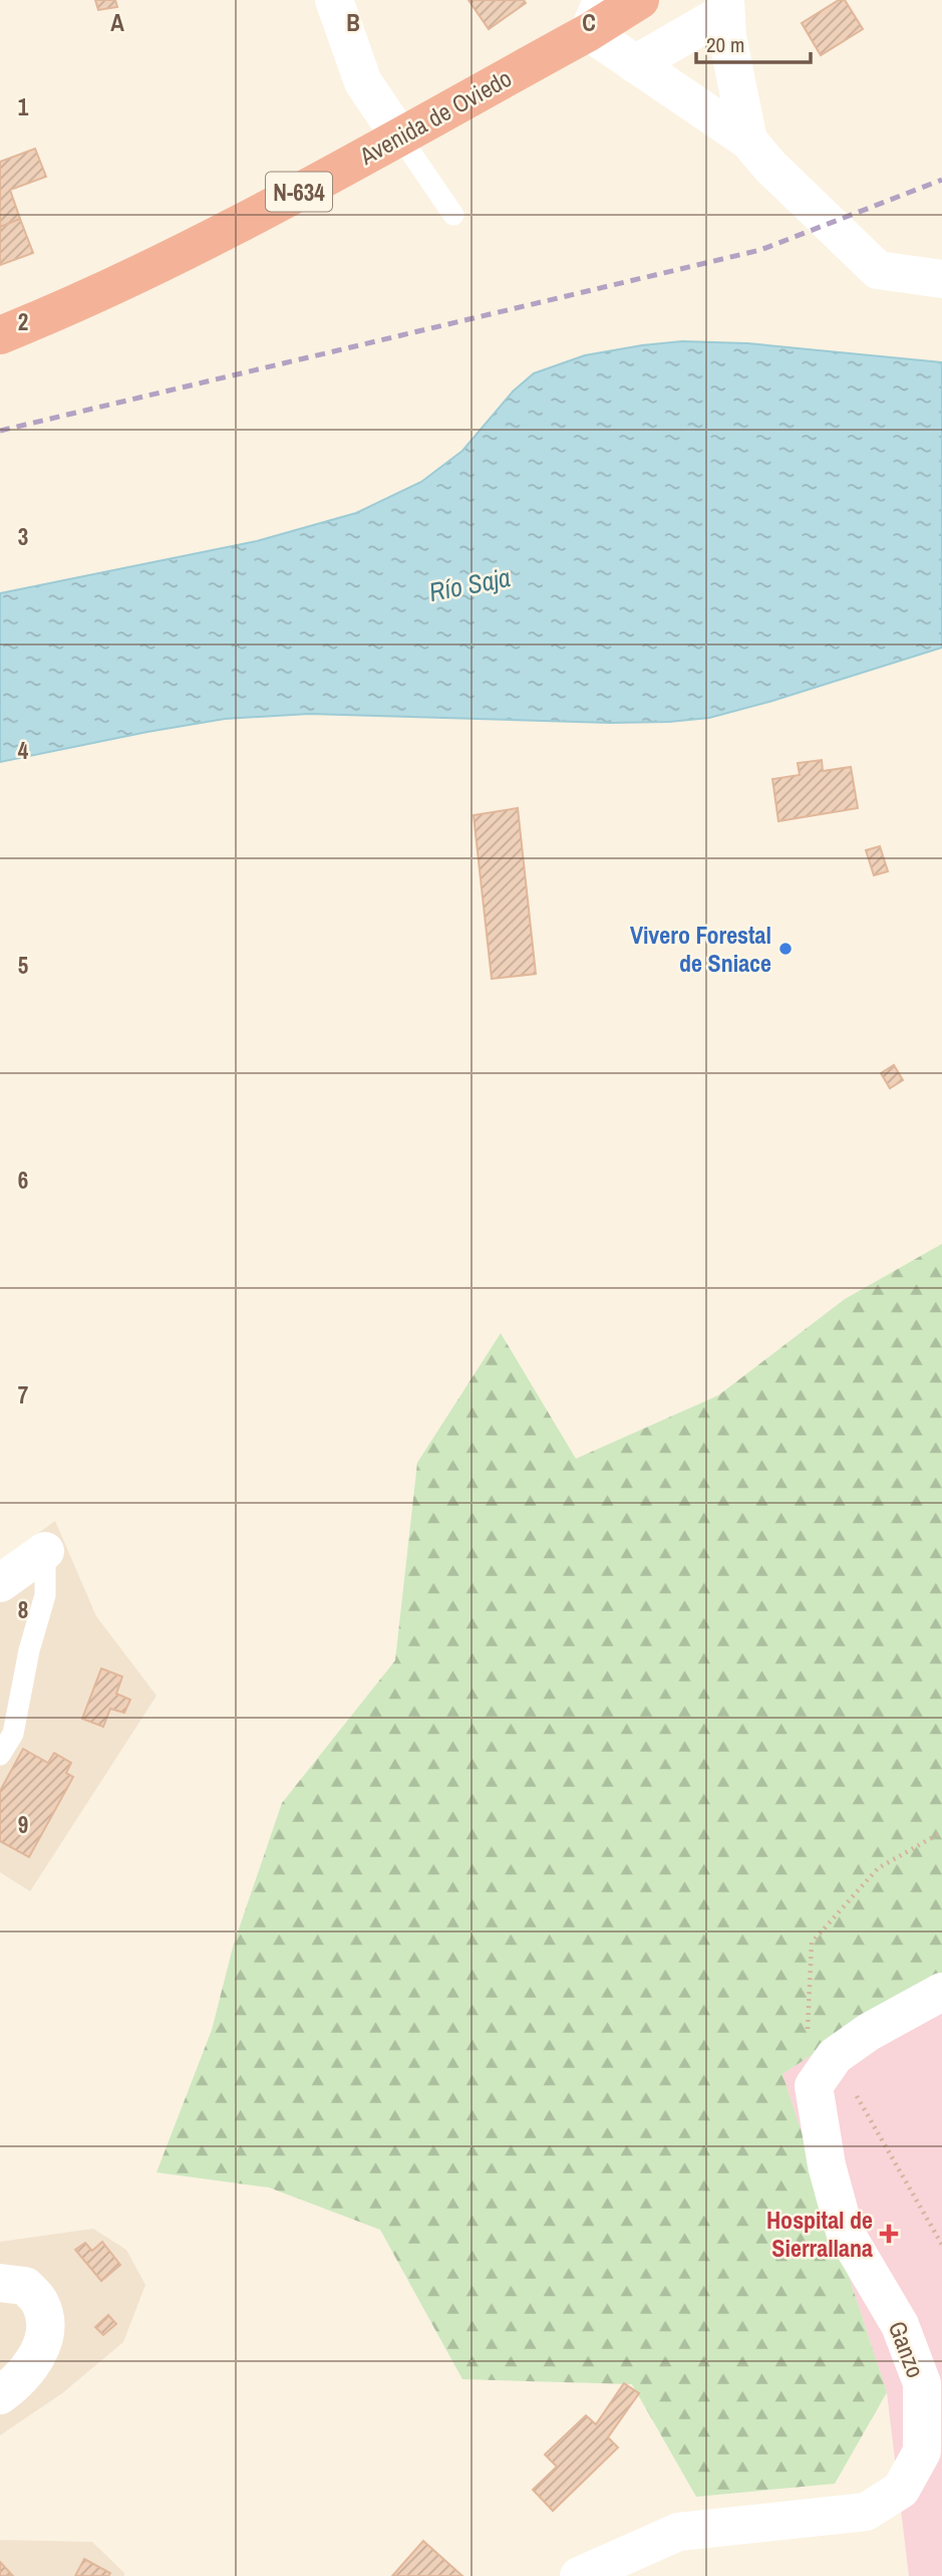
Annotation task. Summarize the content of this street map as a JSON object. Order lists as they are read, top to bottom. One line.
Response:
{"streets":{"highway":["Avenida de Oviedo","N-634"],"street":["Ganzo"]},"water":["Río Saja"],"places":{"other":["Vivero Forestal de Sniace"],"health":["Hospital de Sierrallana"]},"scale_bar":"20 m","grid":{"columns":["A","B","C"],"rows":["1","2","3","4","5","6","7","8","9"]}}
